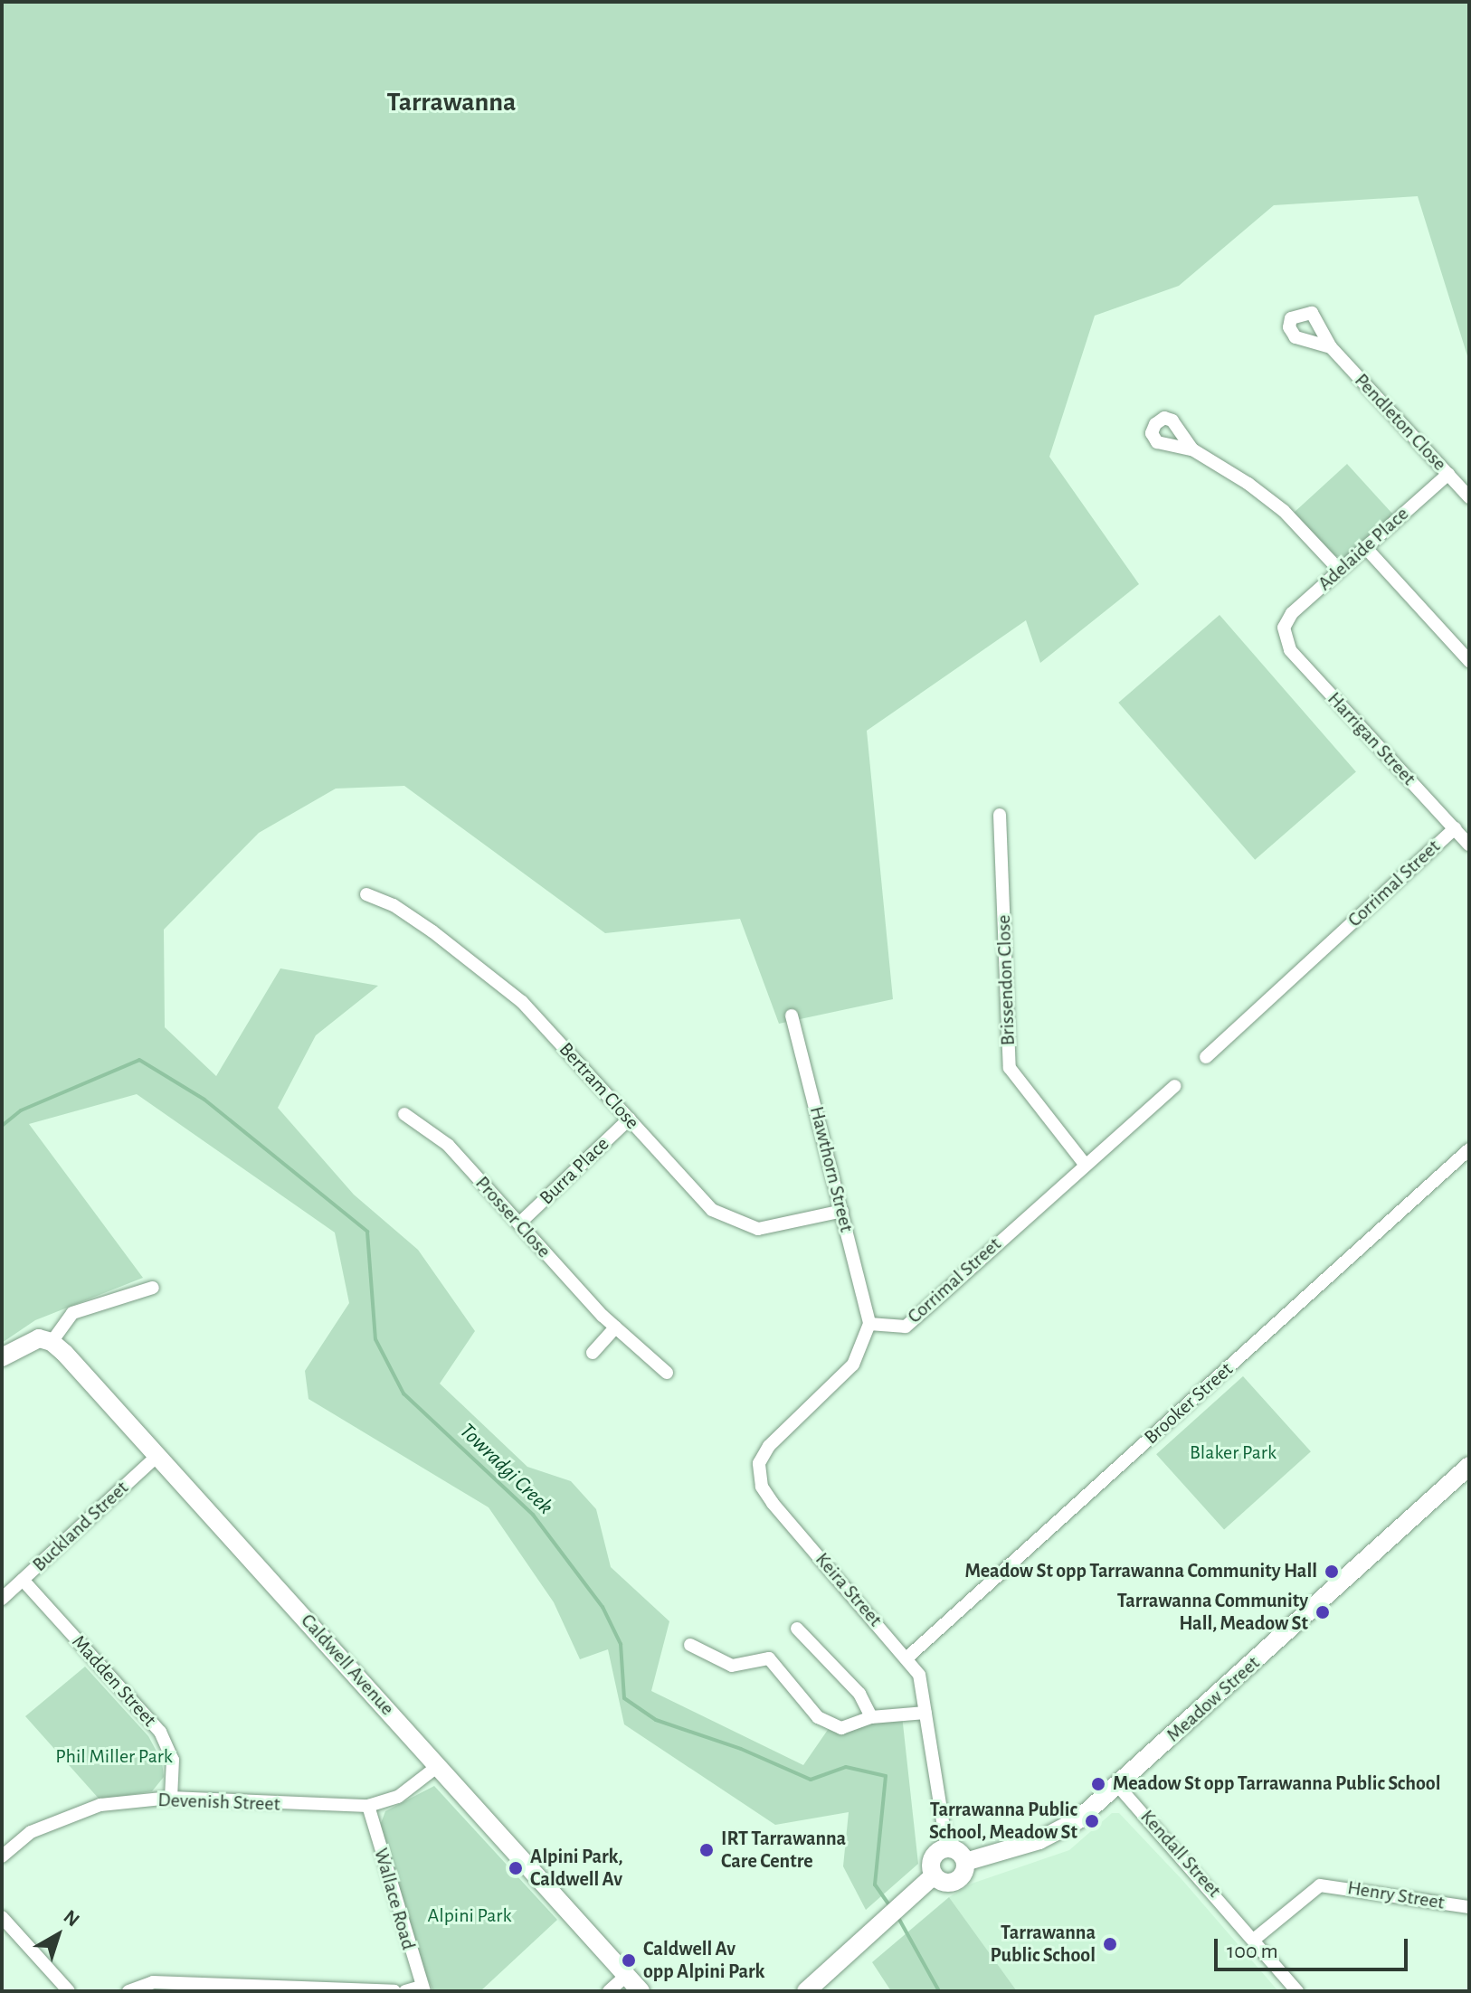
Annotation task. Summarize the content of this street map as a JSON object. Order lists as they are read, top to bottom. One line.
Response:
{"streets":{"main road":["Caldwell Avenue","Meadow Street"],"street":["Pendleton Close","Adelaide Place","Harrigan Street","Corrimal Street","Brissendon Close","Bertram Close","Hawthorn Street","Burra Place","Prosser Close","Brooker Street","Buckland Street","Keira Street","Madden Street","Devenish Street","Kendall Street","Henry Street","Wallace Road"]},"crossings":[["Pendleton Close","Adelaide Place"],["Adelaide Place","Harrigan Street"],["Harrigan Street","Corrimal Street"],["Corrimal Street","Brissendon Close"],["Corrimal Street","Hawthorn Street"],["Corrimal Street","Keira Street"],["Bertram Close","Hawthorn Street"],["Bertram Close","Burra Place"],["Hawthorn Street","Keira Street"],["Burra Place","Prosser Close"],["Brooker Street","Keira Street"],["Buckland Street","Caldwell Avenue"],["Buckland Street","Madden Street"],["Keira Street","Meadow Street"],["Caldwell Avenue","Devenish Street"],["Madden Street","Devenish Street"],["Meadow Street","Kendall Street"],["Devenish Street","Wallace Road"],["Kendall Street","Henry Street"]],"districts":["Tarrawanna"],"water":["Towradgi Creek"],"parks":["Blaker Park","Phil Miller Park","Alpini Park"],"places":["Meadow St opp Tarrawanna Community Hall","Tarrawanna Community Hall, Meadow St","Meadow St opp Tarrawanna Public School","Tarrawanna Public School, Meadow St","IRT Tarrawanna Care Centre","Alpini Park, Caldwell Av","Tarrawanna Public School","Caldwell Av opp Alpini Park"],"scale_bar":"100 m","north":"top right"}
